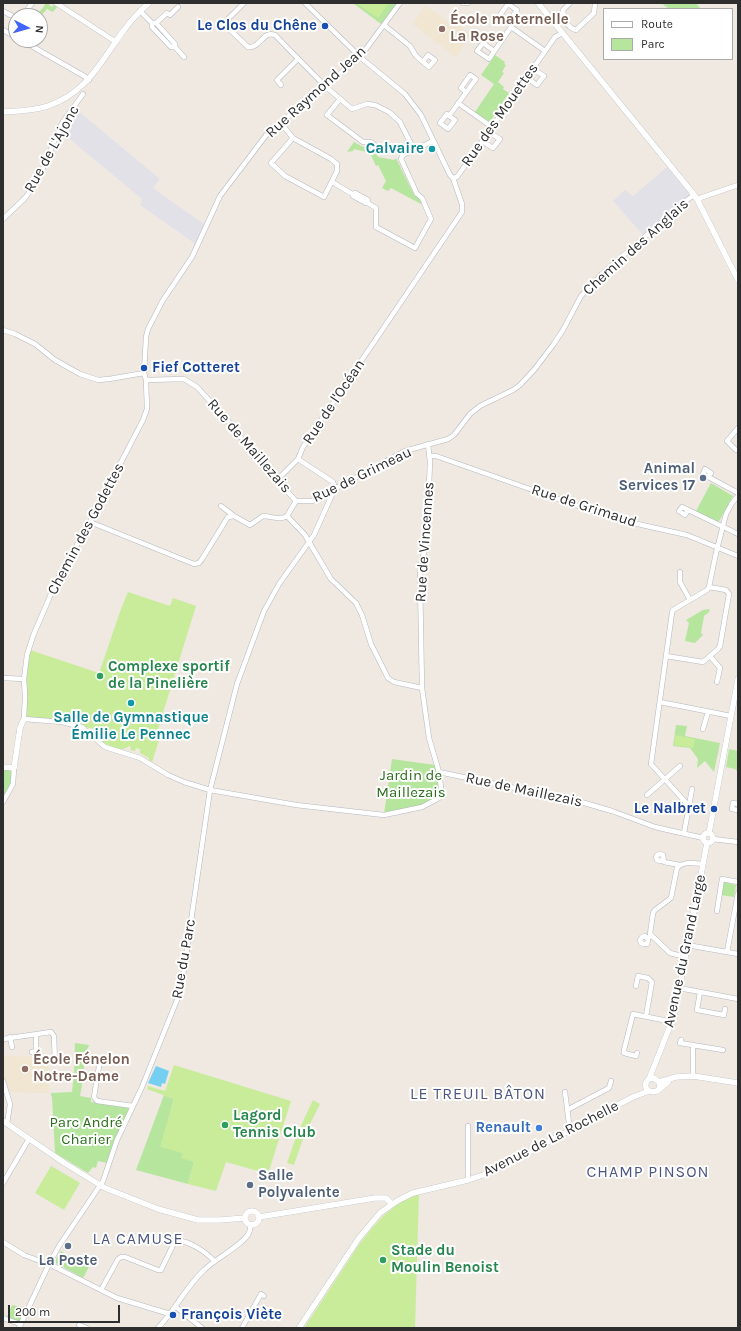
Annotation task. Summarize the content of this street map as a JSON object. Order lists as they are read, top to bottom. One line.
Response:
{"streets":{"street":["Rue Raymond Jean","Rue des Mouettes","Rue de L'Ajonc","Chemin des Anglais","Rue de l'Océan","Rue de Maillezais","Rue de Grimeau","Rue de Grimaud","Chemin des Godettes","Rue de Vincennes","Avenue du Grand Large","Rue du Parc","Avenue de La Rochelle"]},"crossings":[["Rue Raymond Jean","Rue de l'Océan"],["Rue des Mouettes","Rue de l'Océan"],["Chemin des Anglais","Rue de Grimeau"],["Chemin des Anglais","Rue de Vincennes"],["Rue de l'Océan","Rue de Grimeau"],["Rue de Maillezais","Rue de Grimeau"],["Rue de Maillezais","Chemin des Godettes"],["Rue de Maillezais","Rue de Vincennes"],["Rue de Maillezais","Avenue du Grand Large"],["Rue de Grimeau","Rue de Vincennes"],["Rue de Grimaud","Rue de Vincennes"],["Avenue du Grand Large","Avenue de La Rochelle"]],"districts":["LE TREUIL BÂTON","CHAMP PINSON","LA CAMUSE"],"parks":["Jardin de Maillezais","Parc André Charier"],"places":["Le Clos du Chêne","École maternelle La Rose","Calvaire","Fief Cotteret","Animal Services 17","Complexe sportif de la Pinelière","Salle de Gymnastique Émilie Le Pennec","Le Nalbret","École Fénelon Notre-Dame","Lagord Tennis Club","Renault","Salle Polyvalente","La Poste","Stade du Moulin Benoist","François Viète"],"legend":["Route","Parc"],"scale_bar":"200 m","north":"right"}
